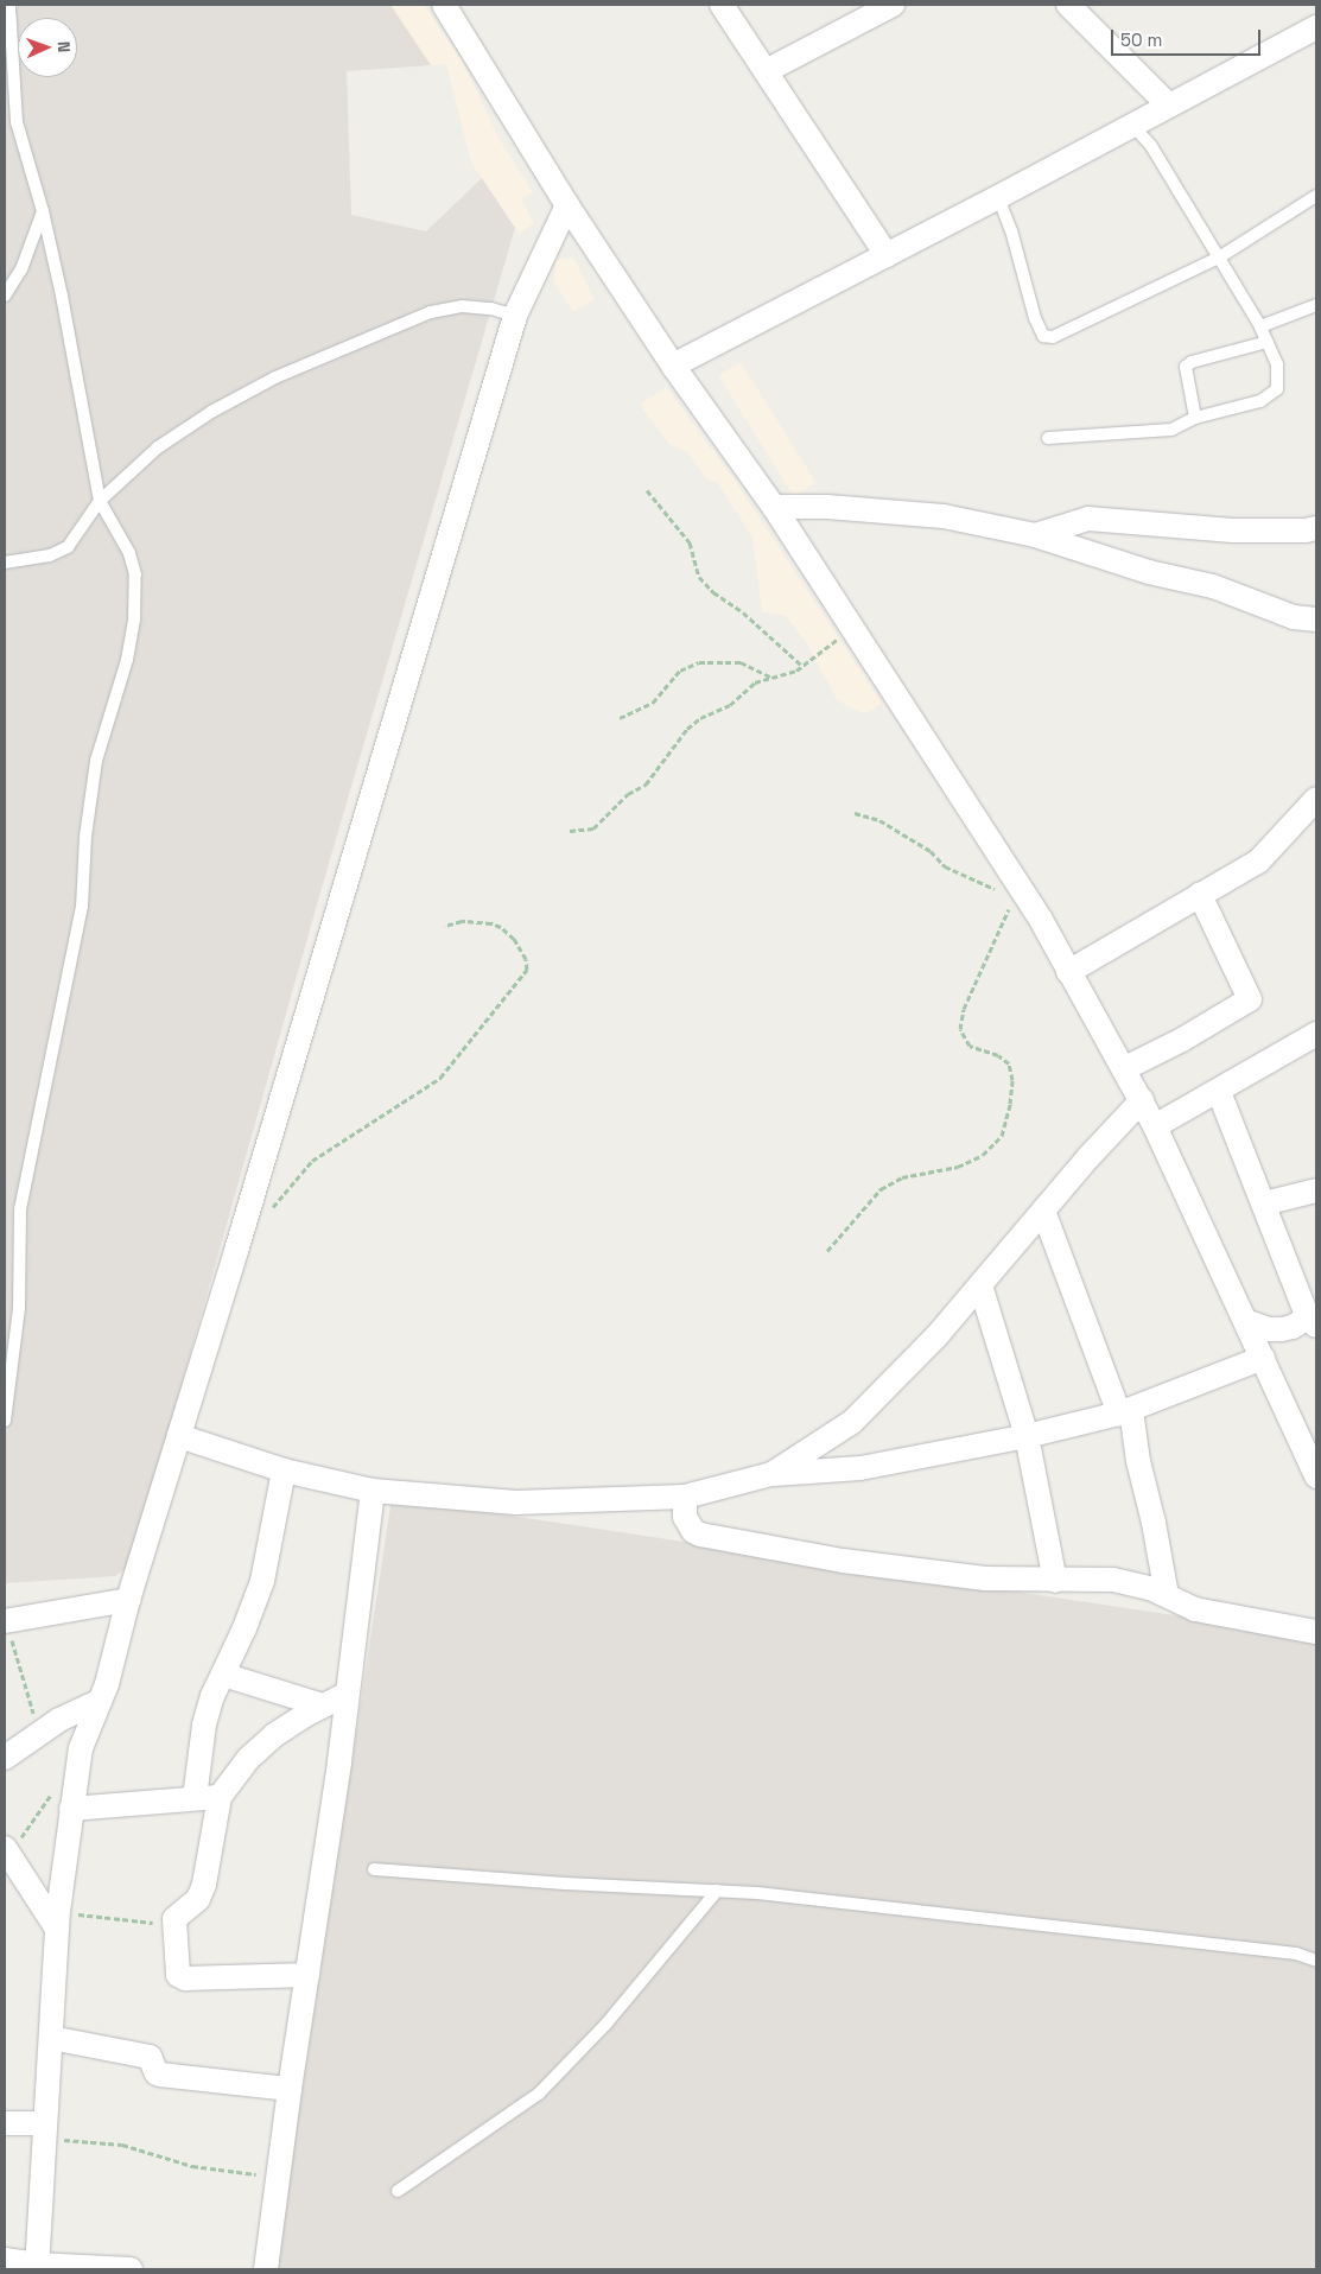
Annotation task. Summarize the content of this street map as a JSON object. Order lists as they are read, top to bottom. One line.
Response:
{"scale_bar":"50 m","north":"right"}
